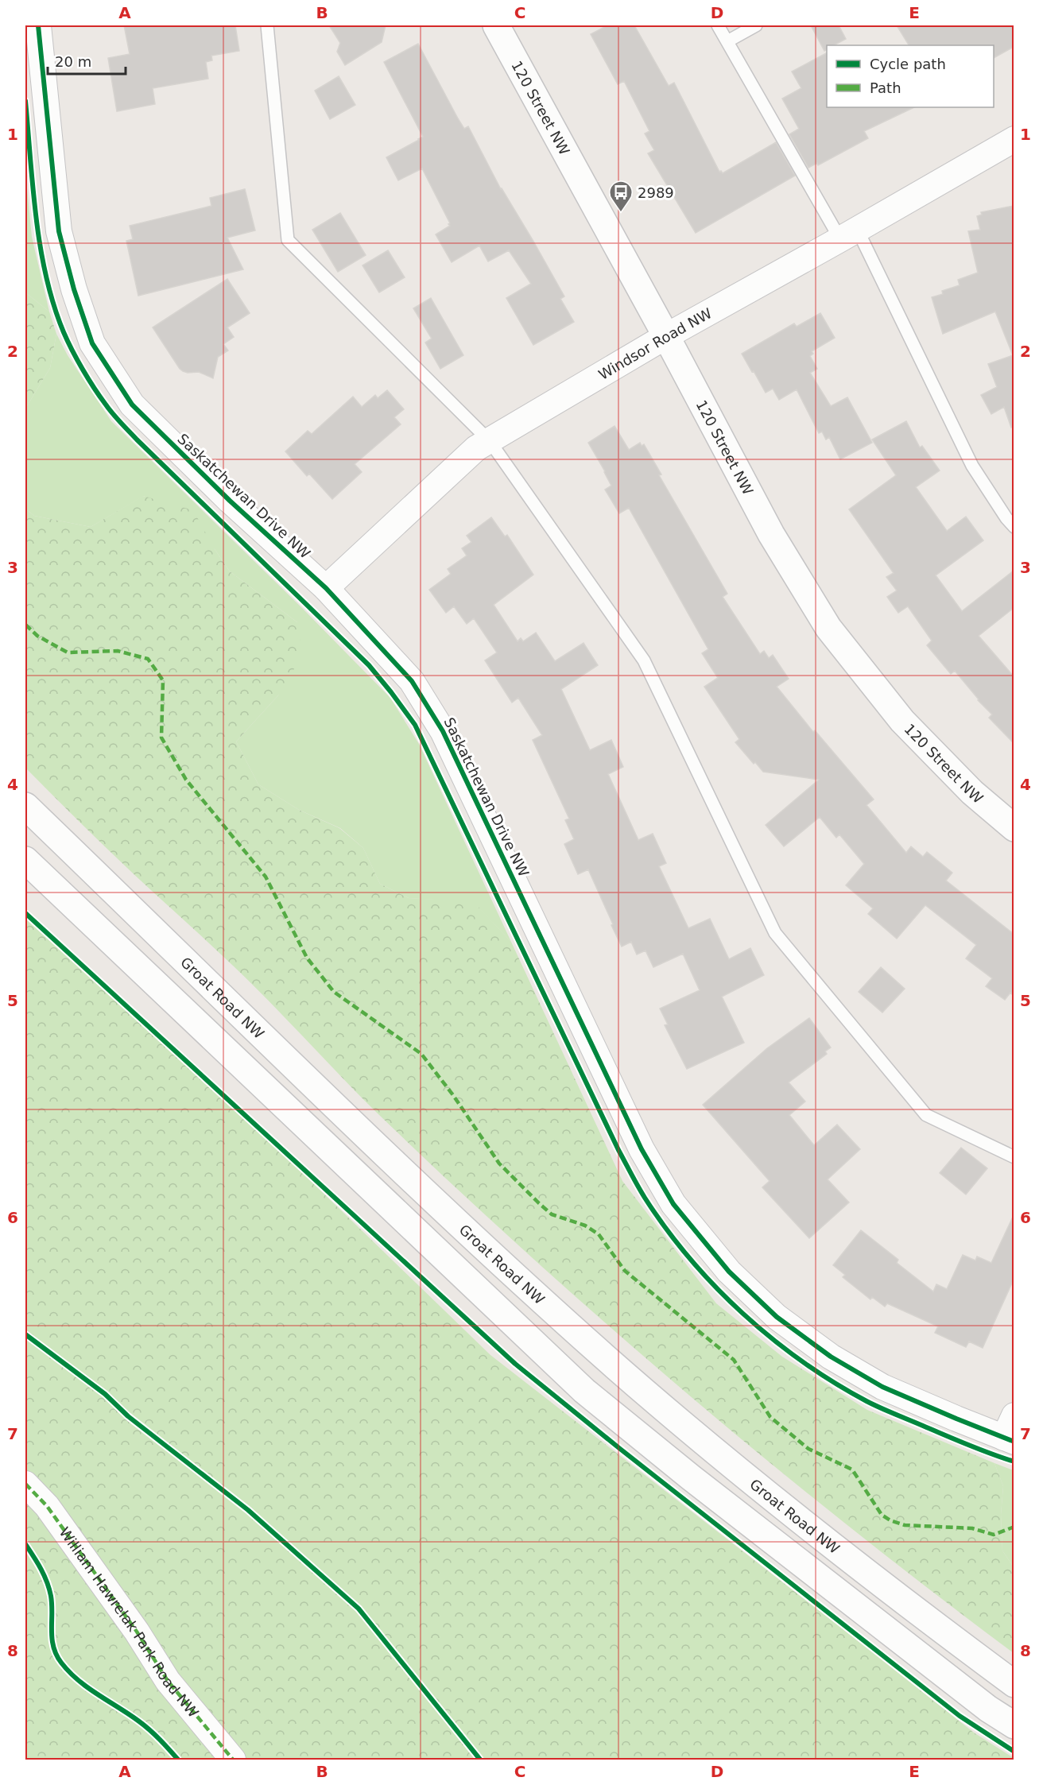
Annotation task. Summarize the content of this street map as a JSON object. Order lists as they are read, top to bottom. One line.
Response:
{"streets":{"main road":["120 Street NW","Groat Road NW"],"street":["Windsor Road NW","Saskatchewan Drive NW","William Hawrelak Park Road NW"]},"crossings":[["120 Street NW","Windsor Road NW"],["Windsor Road NW","Saskatchewan Drive NW"]],"places":{"bus stop":["2989"]},"legend":["Cycle path","Path"],"scale_bar":"20 m","grid":{"columns":["A","B","C","D","E"],"rows":["1","2","3","4","5","6","7","8"]}}
